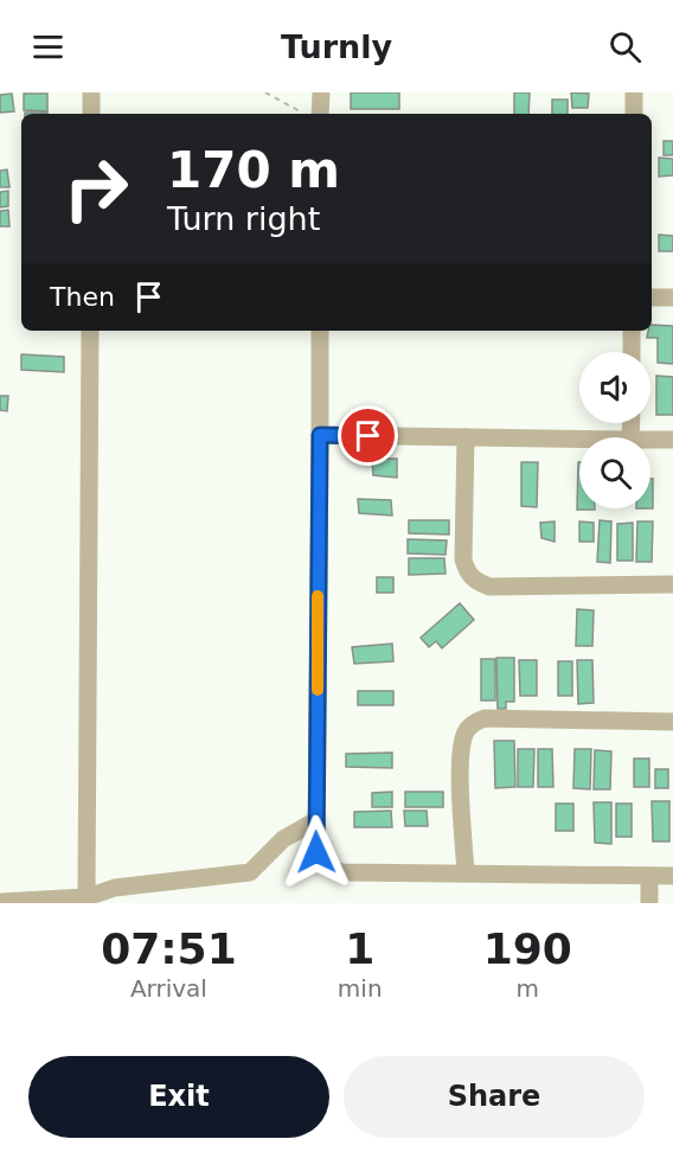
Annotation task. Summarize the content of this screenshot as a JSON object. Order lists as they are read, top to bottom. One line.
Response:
{"page":{"header":"Turnly","turn":["170 m","Turn right"],"then":"Then","eta":["07:51","Arrival","1","min","190","m"],"buttons":["Exit","Share"]}}
